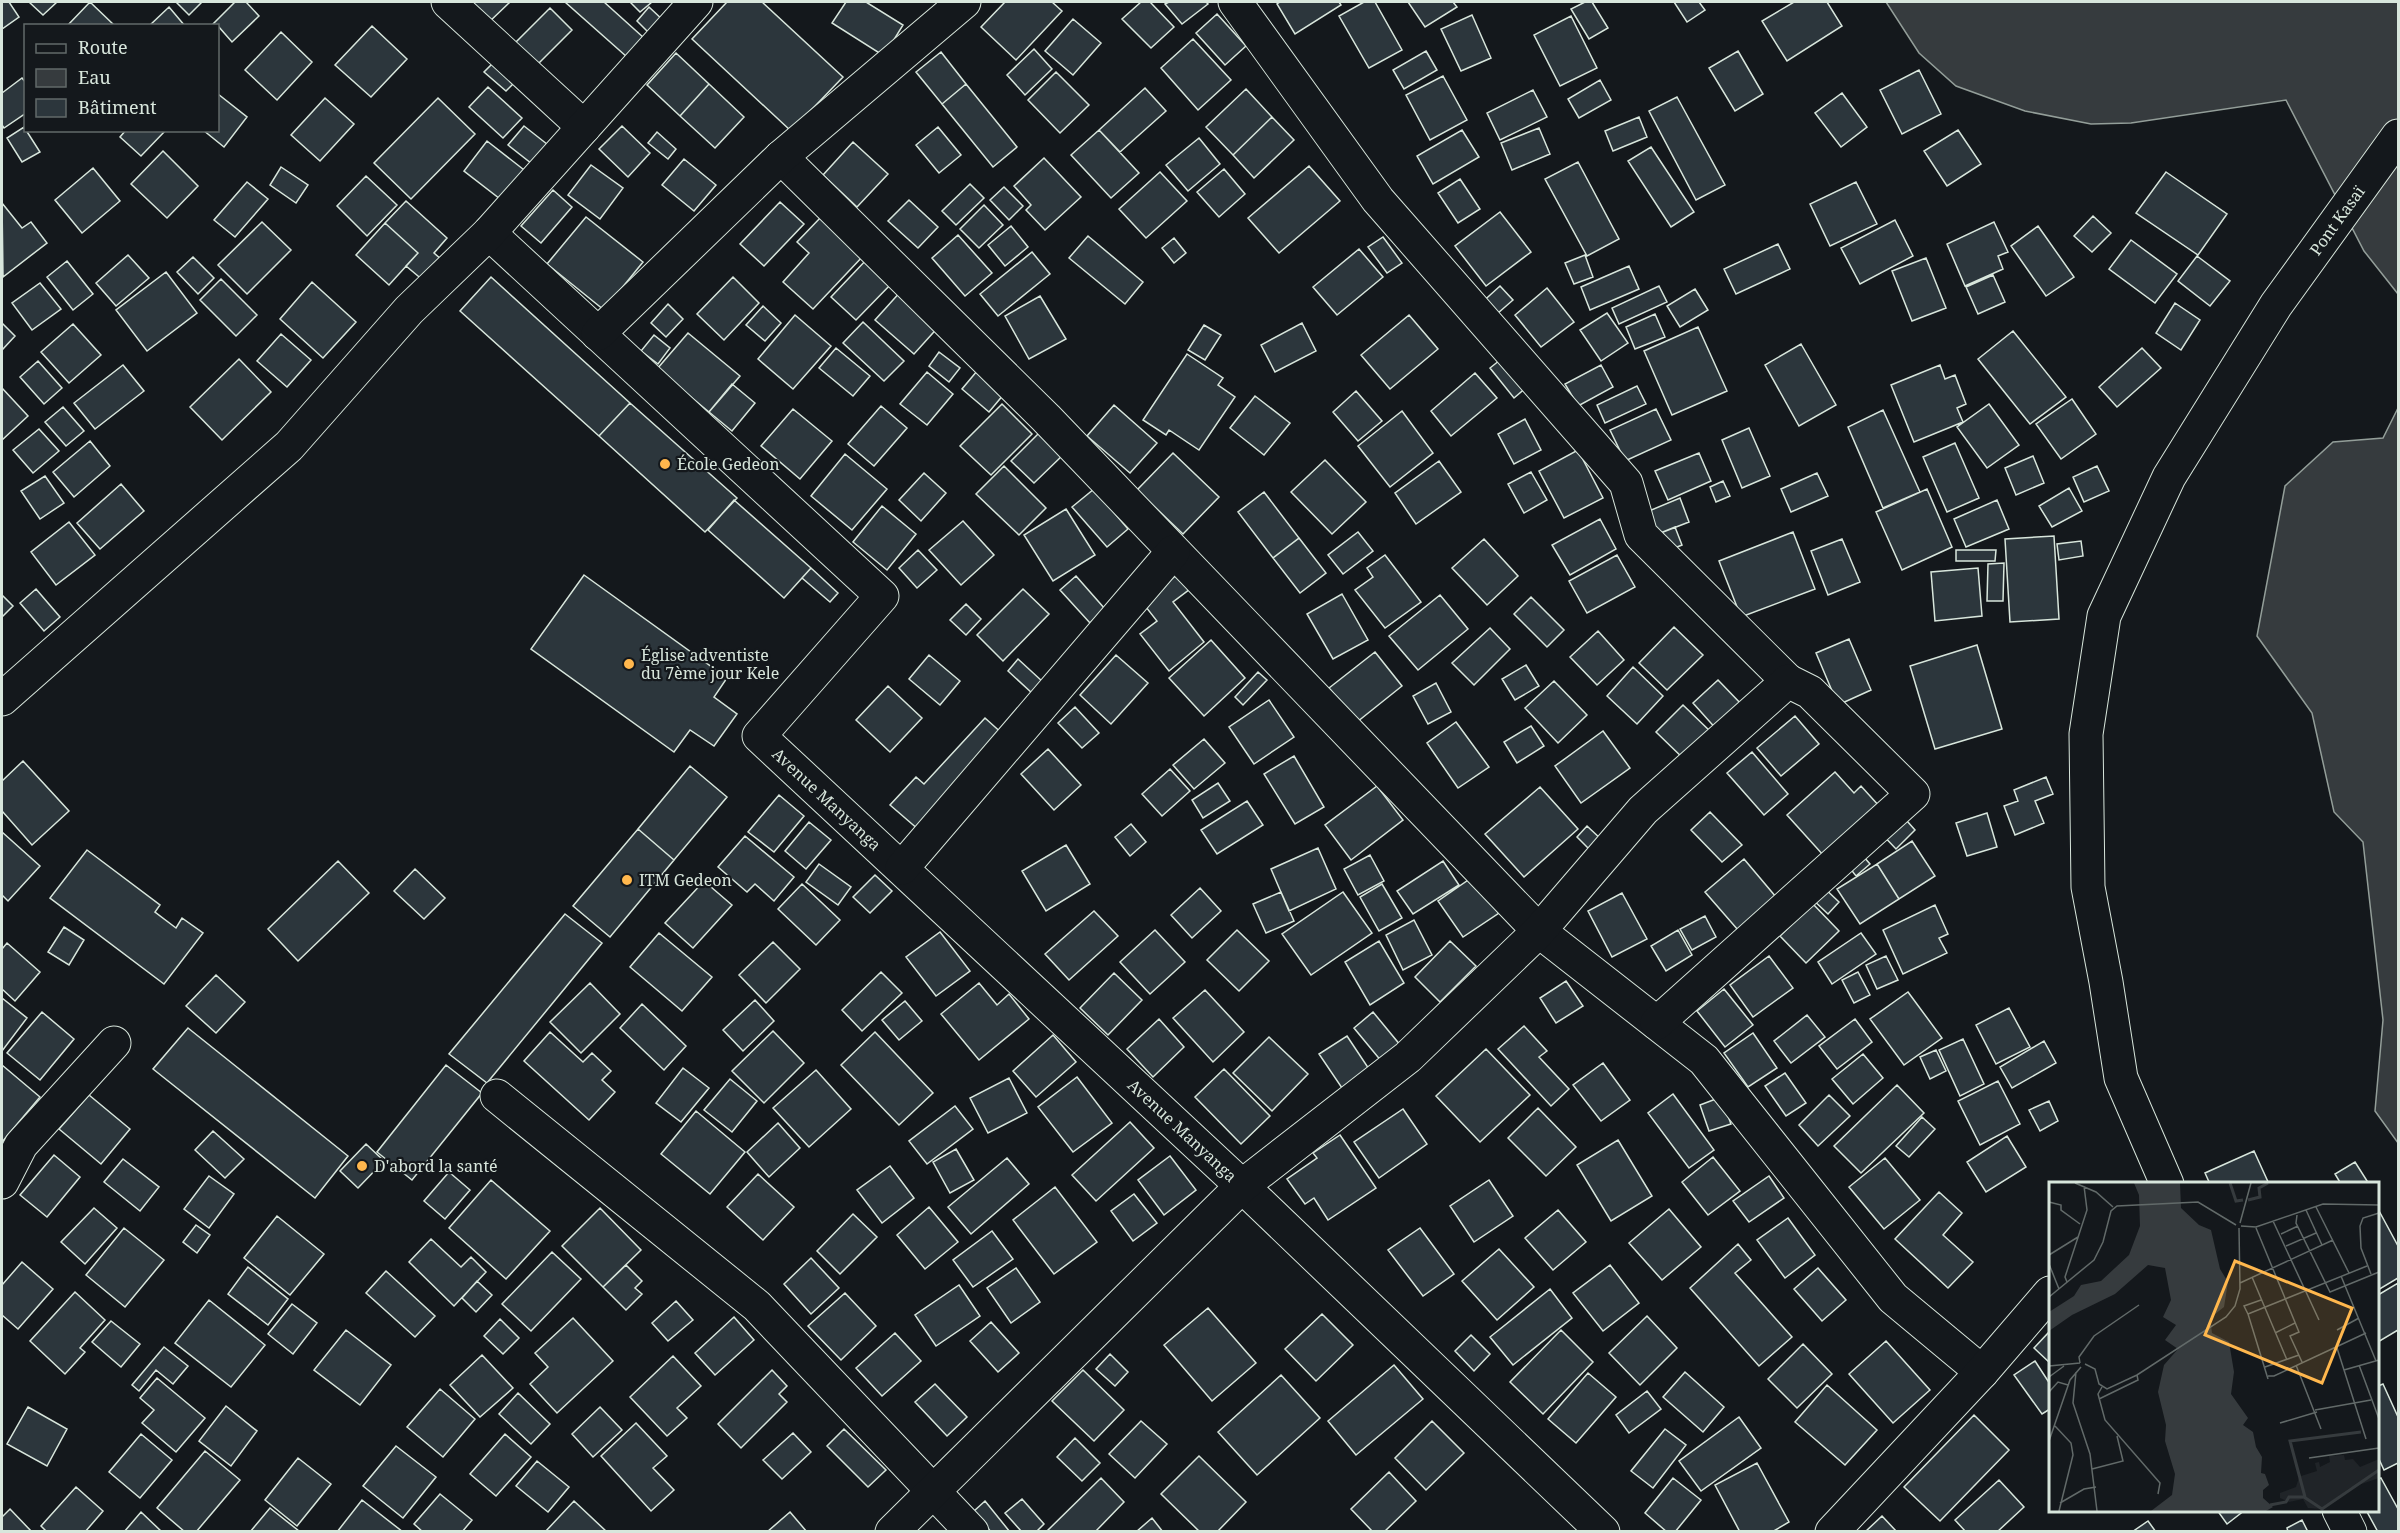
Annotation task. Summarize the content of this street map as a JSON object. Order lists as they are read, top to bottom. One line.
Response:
{"streets":{"street":["Pont Kasaï","Avenue Manyanga"]},"places":["École Gedeon","Église adventiste du 7ème jour Kele","ITM Gedeon","D'abord la santé"],"legend":["Route","Eau","Bâtiment"]}
